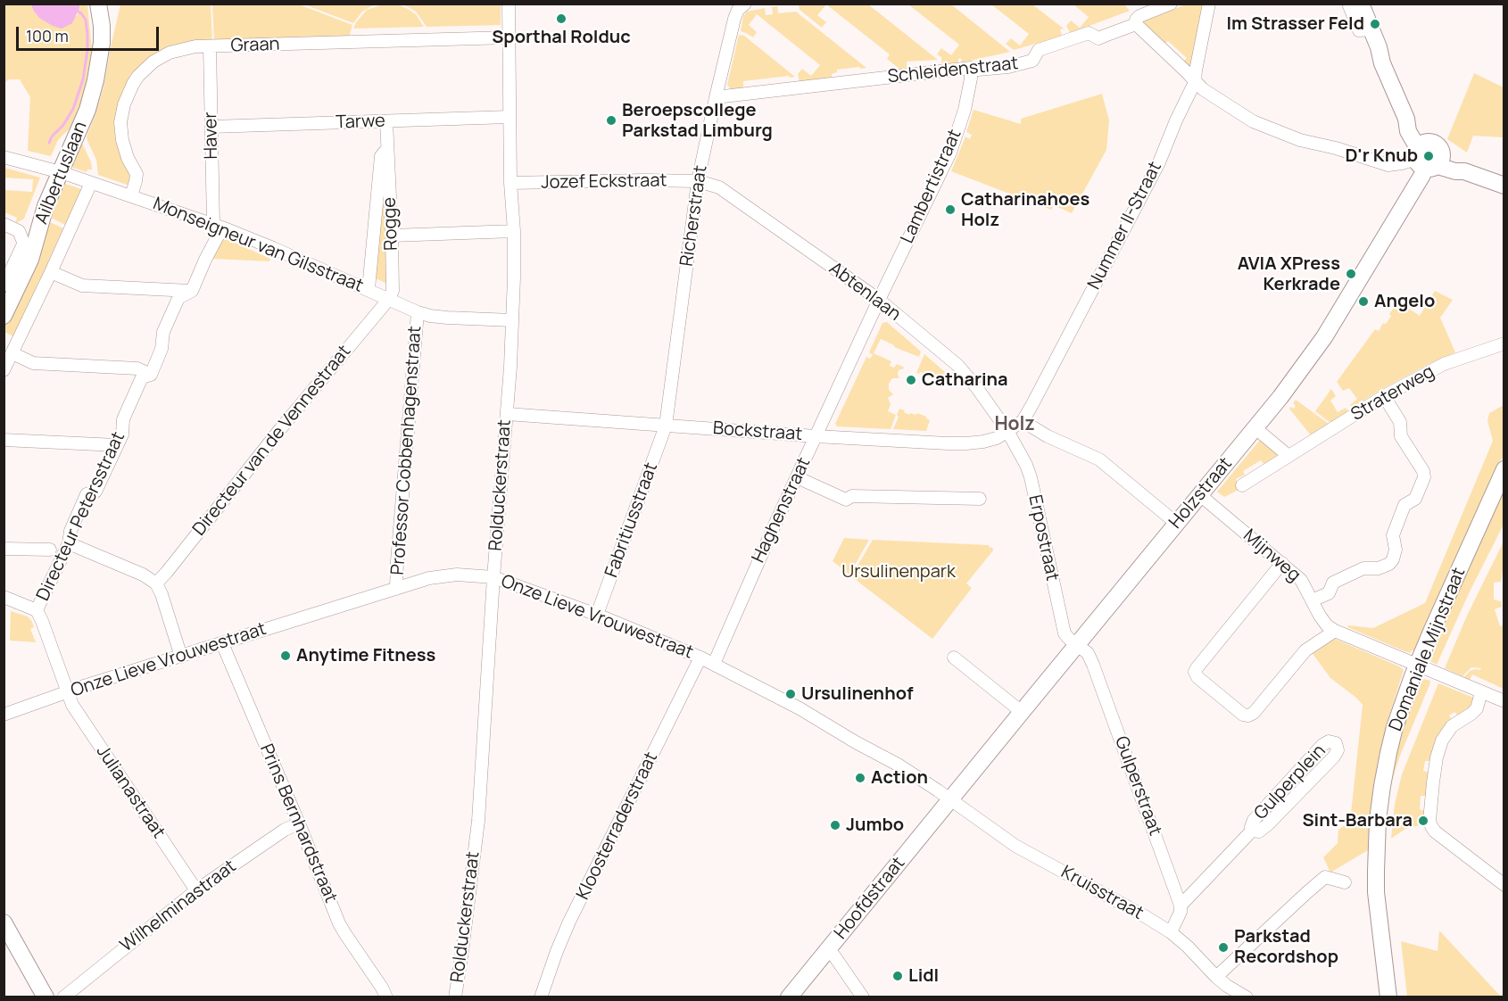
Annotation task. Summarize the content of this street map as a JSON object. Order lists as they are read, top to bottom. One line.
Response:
{"streets":{"main road":["Ailbertuslaan","Holzstraat","Domaniale Mijnstraat","Hoofdstraat"],"street":["Graan","Schleidenstraat","Tarwe","Haver","Jozef Eckstraat","Lambertistraat","Richerstraat","Rogge","Nummer II-Straat","Monseigneur van Gilsstraat","Abtenlaan","Straterweg","Bockstraat","Directeur van de Vennestraat","Professor Cobbenhagenstraat","Rolduckerstraat","Haghenstraat","Directeur Petersstraat","Fabritiusstraat","Erpostraat","Mijnweg","Onze Lieve Vrouwestraat","Gulperplein","Gulperstraat","Julianastraat","Prins Bernhardstraat","Kloosterraderstraat","Kruisstraat","Wilhelminastraat"]},"crossings":[["Graan","Haver"],["Graan","Monseigneur van Gilsstraat"],["Graan","Rolduckerstraat"],["Schleidenstraat","Lambertistraat"],["Schleidenstraat","Richerstraat"],["Tarwe","Haver"],["Tarwe","Rogge"],["Tarwe","Rolduckerstraat"],["Haver","Monseigneur van Gilsstraat"],["Haver","Directeur Petersstraat"],["Ailbertuslaan","Monseigneur van Gilsstraat"],["Jozef Eckstraat","Richerstraat"],["Jozef Eckstraat","Abtenlaan"],["Jozef Eckstraat","Rolduckerstraat"],["Lambertistraat","Abtenlaan"],["Lambertistraat","Haghenstraat"],["Richerstraat","Abtenlaan"],["Richerstraat","Bockstraat"],["Richerstraat","Fabritiusstraat"],["Rogge","Monseigneur van Gilsstraat"],["Rogge","Directeur van de Vennestraat"],["Nummer II-Straat","Abtenlaan"],["Nummer II-Straat","Bockstraat"],["Nummer II-Straat","Erpostraat"],["Monseigneur van Gilsstraat","Directeur van de Vennestraat"],["Monseigneur van Gilsstraat","Professor Cobbenhagenstraat"],["Monseigneur van Gilsstraat","Rolduckerstraat"],["Monseigneur van Gilsstraat","Directeur Petersstraat"],["Abtenlaan","Bockstraat"],["Abtenlaan","Haghenstraat"],["Abtenlaan","Erpostraat"],["Bockstraat","Rolduckerstraat"],["Bockstraat","Haghenstraat"],["Bockstraat","Fabritiusstraat"],["Bockstraat","Erpostraat"],["Professor Cobbenhagenstraat","Onze Lieve Vrouwestraat"],["Rolduckerstraat","Onze Lieve Vrouwestraat"],["Holzstraat","Erpostraat"],["Holzstraat","Mijnweg"],["Holzstraat","Onze Lieve Vrouwestraat"],["Holzstraat","Gulperstraat"],["Holzstraat","Kruisstraat"],["Holzstraat","Hoofdstraat"],["Haghenstraat","Onze Lieve Vrouwestraat"],["Directeur Petersstraat","Julianastraat"],["Fabritiusstraat","Onze Lieve Vrouwestraat"],["Erpostraat","Gulperstraat"],["Mijnweg","Domaniale Mijnstraat"],["Onze Lieve Vrouwestraat","Julianastraat"],["Onze Lieve Vrouwestraat","Prins Bernhardstraat"],["Onze Lieve Vrouwestraat","Kloosterraderstraat"],["Onze Lieve Vrouwestraat","Kruisstraat"],["Onze Lieve Vrouwestraat","Hoofdstraat"],["Gulperplein","Gulperstraat"],["Julianastraat","Wilhelminastraat"],["Prins Bernhardstraat","Wilhelminastraat"],["Kruisstraat","Hoofdstraat"]],"districts":["Holz"],"parks":["Ursulinenpark"],"places":["Sporthal Rolduc","Im Strasser Feld","Beroepscollege Parkstad Limburg","D'r Knub","Catharinahoes Holz","AVIA XPress Kerkrade","Angelo","Catharina","Anytime Fitness","Ursulinenhof","Action","Sint-Barbara","Jumbo","Parkstad Recordshop","Lidl"],"scale_bar":"100 m"}
